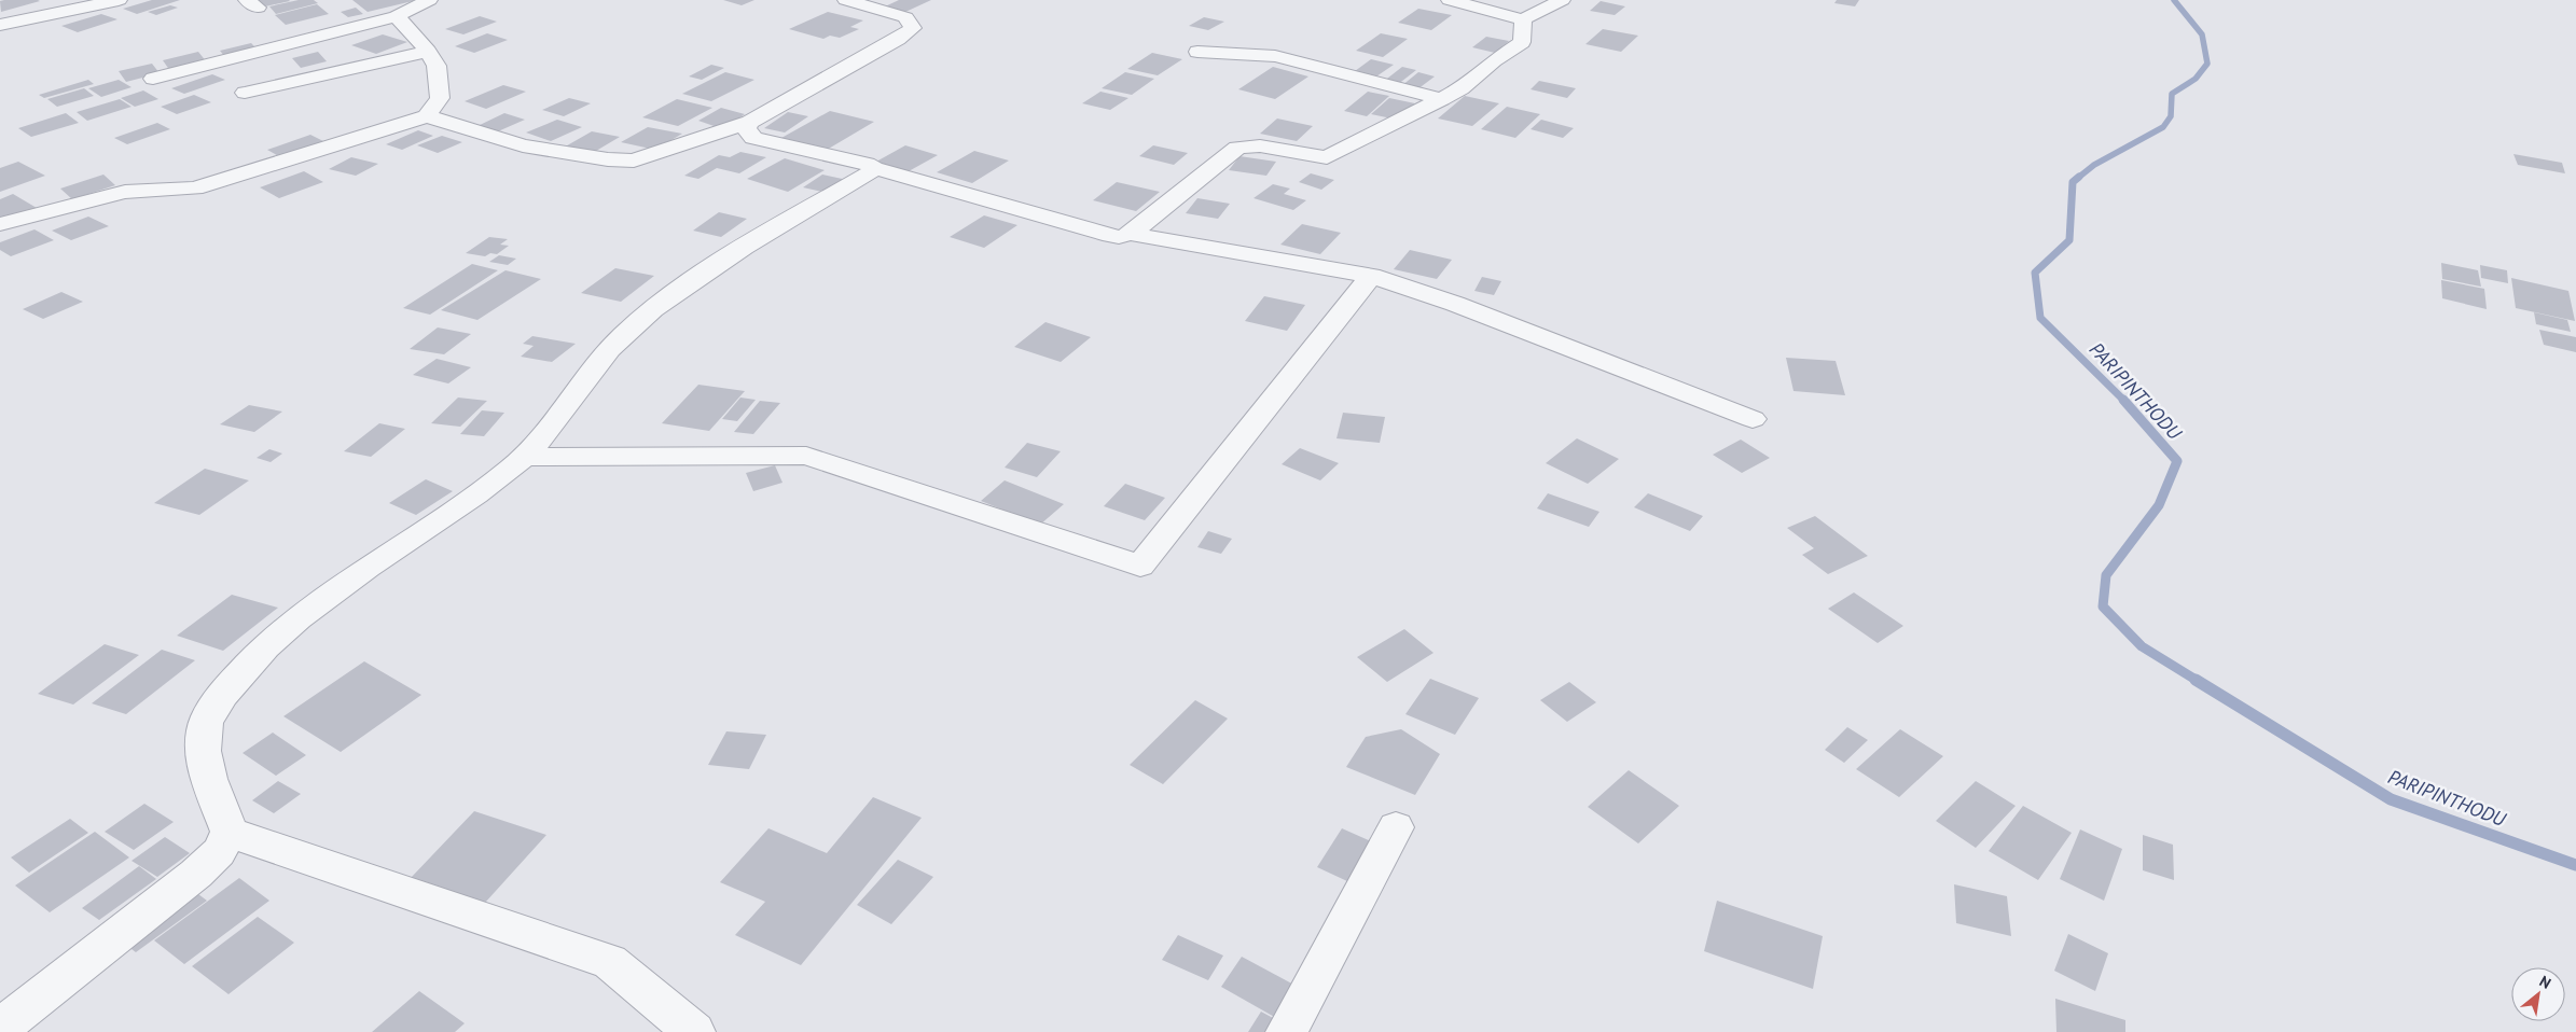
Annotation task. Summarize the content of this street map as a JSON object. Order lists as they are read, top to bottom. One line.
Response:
{"water":["PARIPINTHODU"],"north":"top right"}
